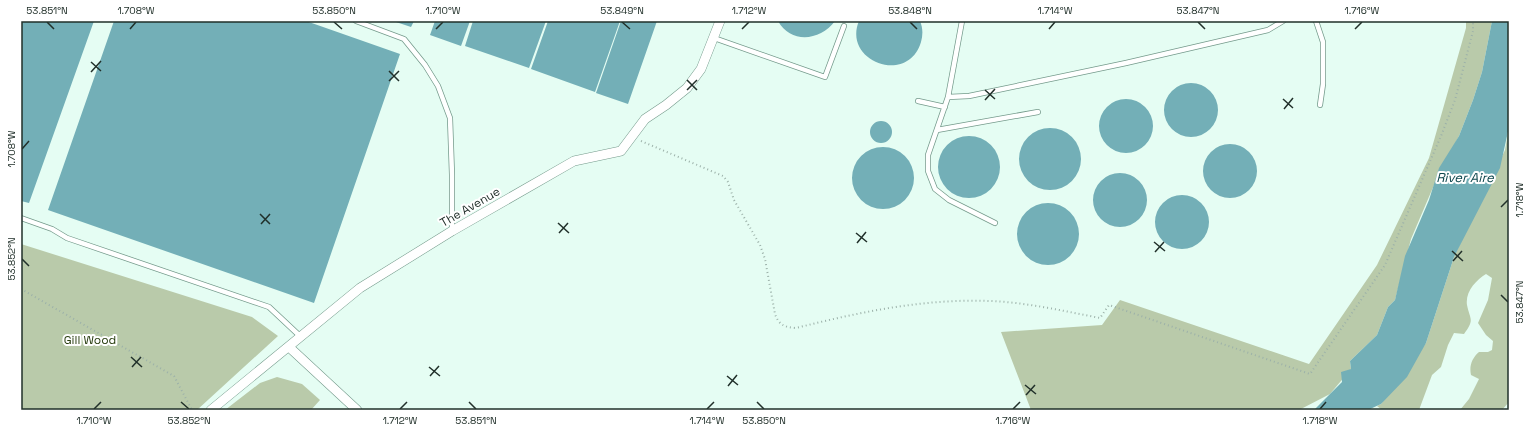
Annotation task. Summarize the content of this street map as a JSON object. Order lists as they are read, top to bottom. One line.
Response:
{"streets":{"street":["The Avenue"]},"water":["River Aire"],"parks":["Gill Wood"],"coordinates":["53.851°N","1.708°W","53.850°N","1.710°W","53.849°N","1.712°W","53.848°N","1.714°W","53.847°N","1.716°W","1.718°W","53.852°N"]}
